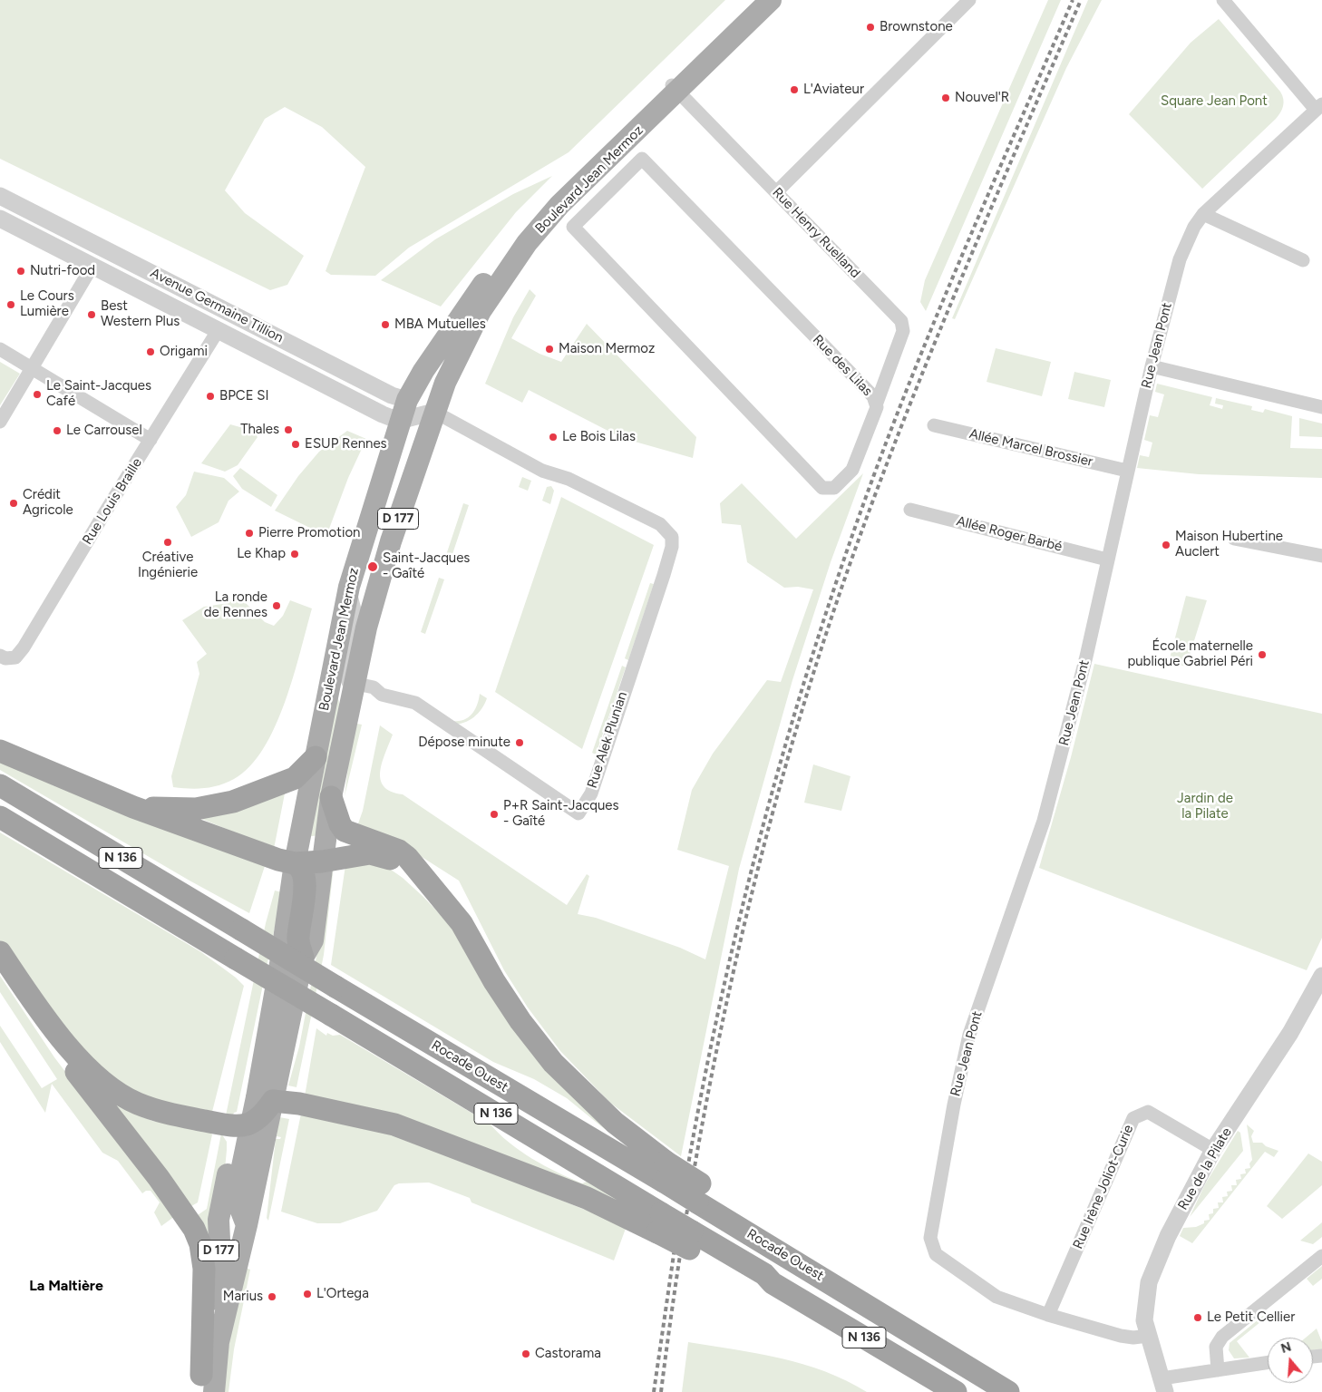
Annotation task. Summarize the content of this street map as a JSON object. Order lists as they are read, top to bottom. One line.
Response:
{"streets":{"highway":["N 136","Rocade Ouest"],"main road":["Boulevard Jean Mermoz","D 177"],"street":["Rue Henry Ruelland","Avenue Germaine Tillion","Rue Jean Pont","Rue des Lilas","Allée Marcel Brossier","Rue Louis Braille","Allée Roger Barbé","Rue Alek Plunian","Rue de la Pilate","Rue Irène Joliot-Curie"]},"crossings":[["Boulevard Jean Mermoz","Rue Henry Ruelland"],["Boulevard Jean Mermoz","Avenue Germaine Tillion"],["Boulevard Jean Mermoz","D 177"],["Boulevard Jean Mermoz","Rue Alek Plunian"],["Rue Henry Ruelland","Rue des Lilas"],["Avenue Germaine Tillion","Rue Louis Braille"],["Avenue Germaine Tillion","Rue Alek Plunian"],["Rue Jean Pont","Allée Marcel Brossier"],["Rue Jean Pont","Allée Roger Barbé"],["Rue Jean Pont","Rue Irène Joliot-Curie"],["Rue de la Pilate","Rue Irène Joliot-Curie"]],"districts":["La Maltière"],"parks":["Square Jean Pont","Jardin de la Pilate"],"places":["Brownstone","L'Aviateur","Nouvel'R","Nutri-food","Le Cours Lumière","Best Western Plus","MBA Mutuelles","Maison Mermoz","Origami","Le Saint-Jacques Café","BPCE SI","Thales","Le Carrousel","Le Bois Lilas","ESUP Rennes","Crédit Agricole","Pierre Promotion","Créative Ingénierie","Maison Hubertine Auclert","Le Khap","Saint-Jacques - Gaîté","La ronde de Rennes","École maternelle publique Gabriel Péri","Dépose minute","P+R Saint-Jacques - Gaîté","L'Ortega","Marius","Le Petit Cellier","Castorama"],"north":"top"}
